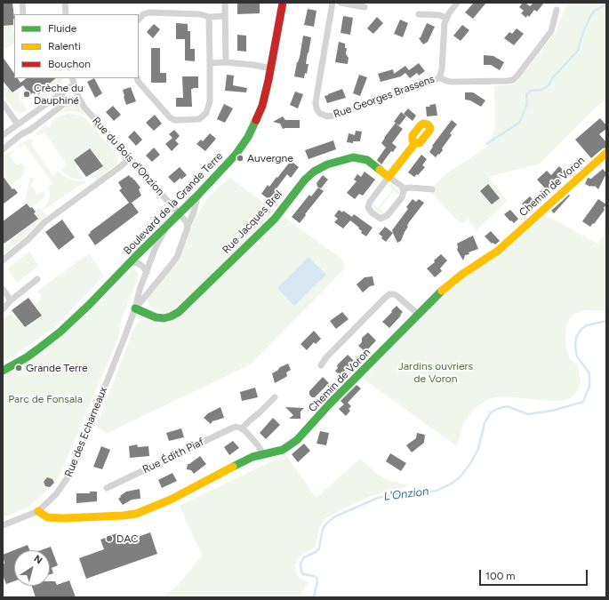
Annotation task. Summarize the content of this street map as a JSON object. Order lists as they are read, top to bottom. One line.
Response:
{"streets":{"street":["Rue Georges Brassens","Rue du Bois d'Onzion","Chemin de Voron","Boulevard de la Grande Terre","Rue Jacques Brel","Rue des Echarneaux","Rue Édith Piaf"]},"crossings":[["Rue du Bois d'Onzion","Boulevard de la Grande Terre"],["Chemin de Voron","Rue des Echarneaux"],["Boulevard de la Grande Terre","Rue des Echarneaux"],["Rue Jacques Brel","Rue des Echarneaux"]],"water":["L'Onzion"],"parks":["Jardins ouvriers de Voron","Parc de Fonsala"],"places":["Crèche du Dauphiné","Auvergne","Grande Terre","DAC"],"legend":["Fluide","Ralenti","Bouchon"],"scale_bar":"100 m","north":"top right"}
